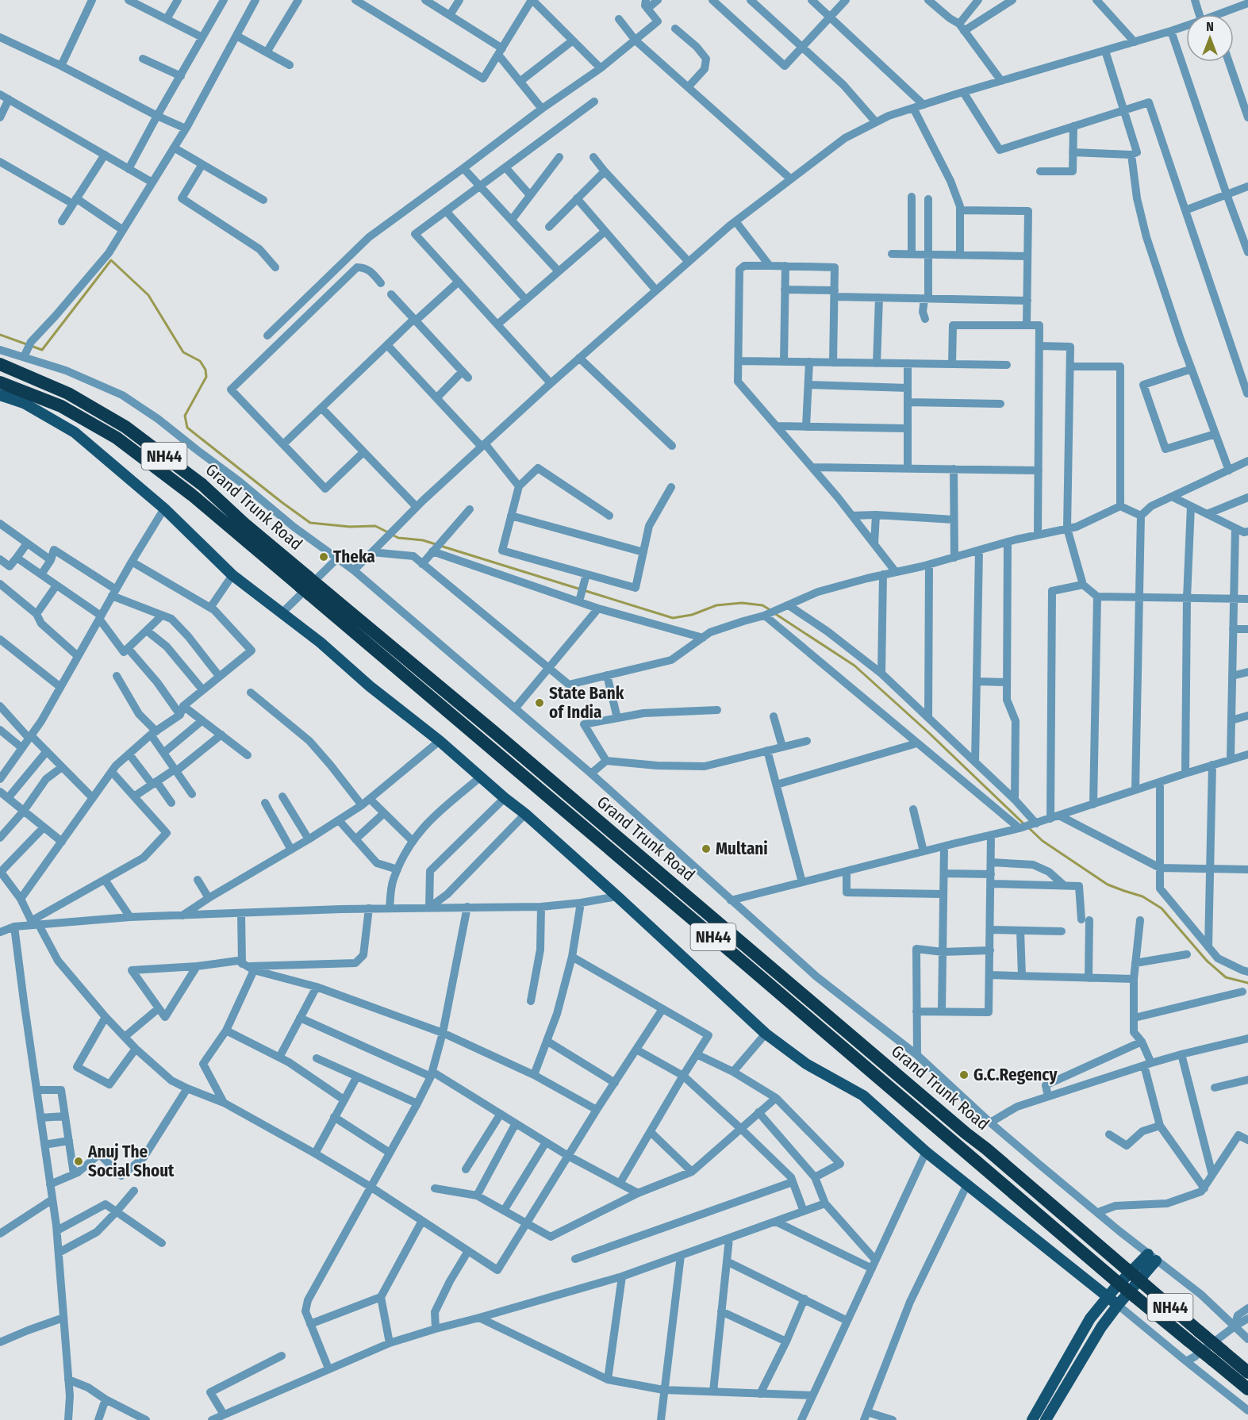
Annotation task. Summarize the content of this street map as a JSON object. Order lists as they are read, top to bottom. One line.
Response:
{"streets":{"highway":["NH44","Grand Trunk Road"]},"places":["Theka","State Bank of India","Multani","G.C.Regency","Anuj The Social Shout"],"north":"top"}
